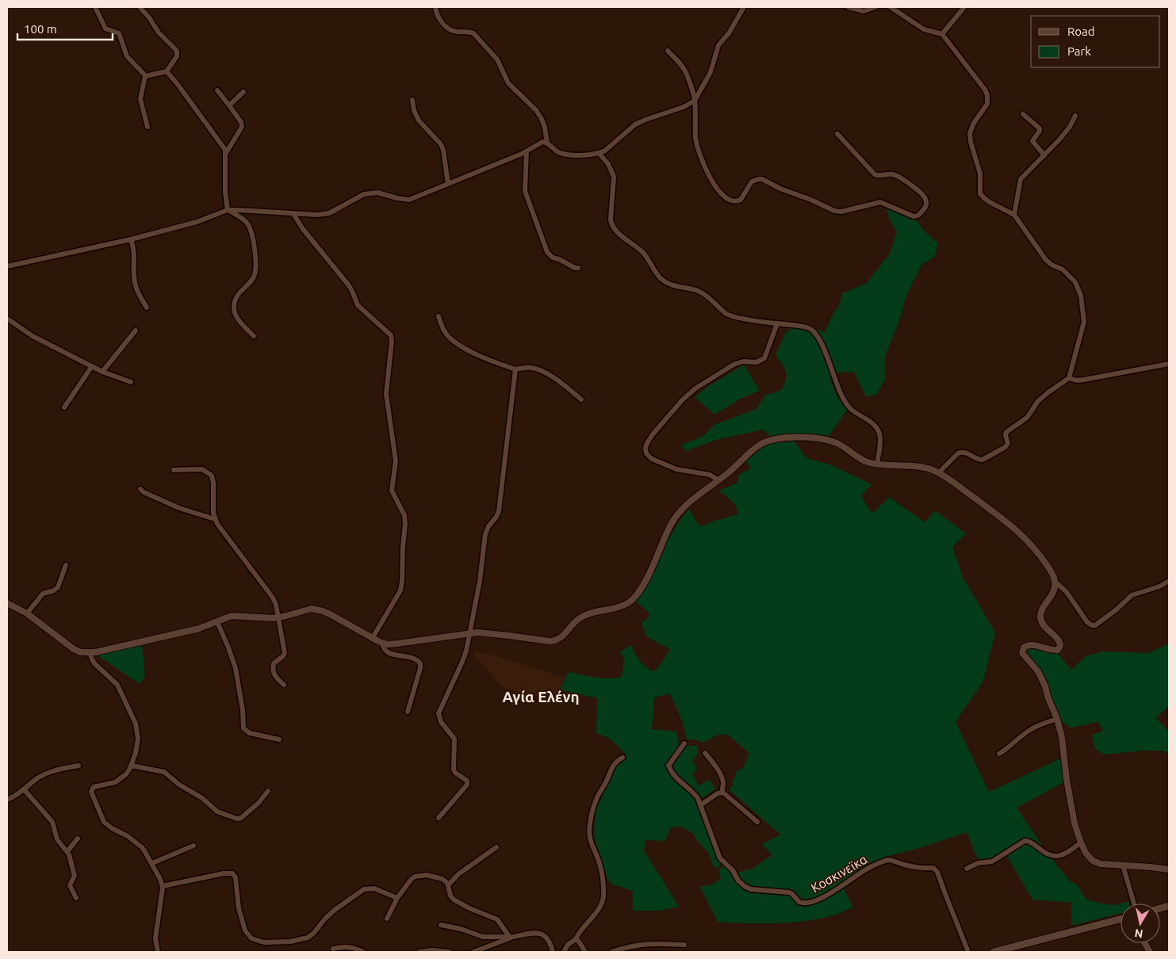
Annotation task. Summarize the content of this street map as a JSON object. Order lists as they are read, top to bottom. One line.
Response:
{"streets":{"street":["Κοσκινεϊκα"]},"districts":["Αγία Ελένη"],"legend":["Road","Park"],"scale_bar":"100 m","north":"bottom"}
